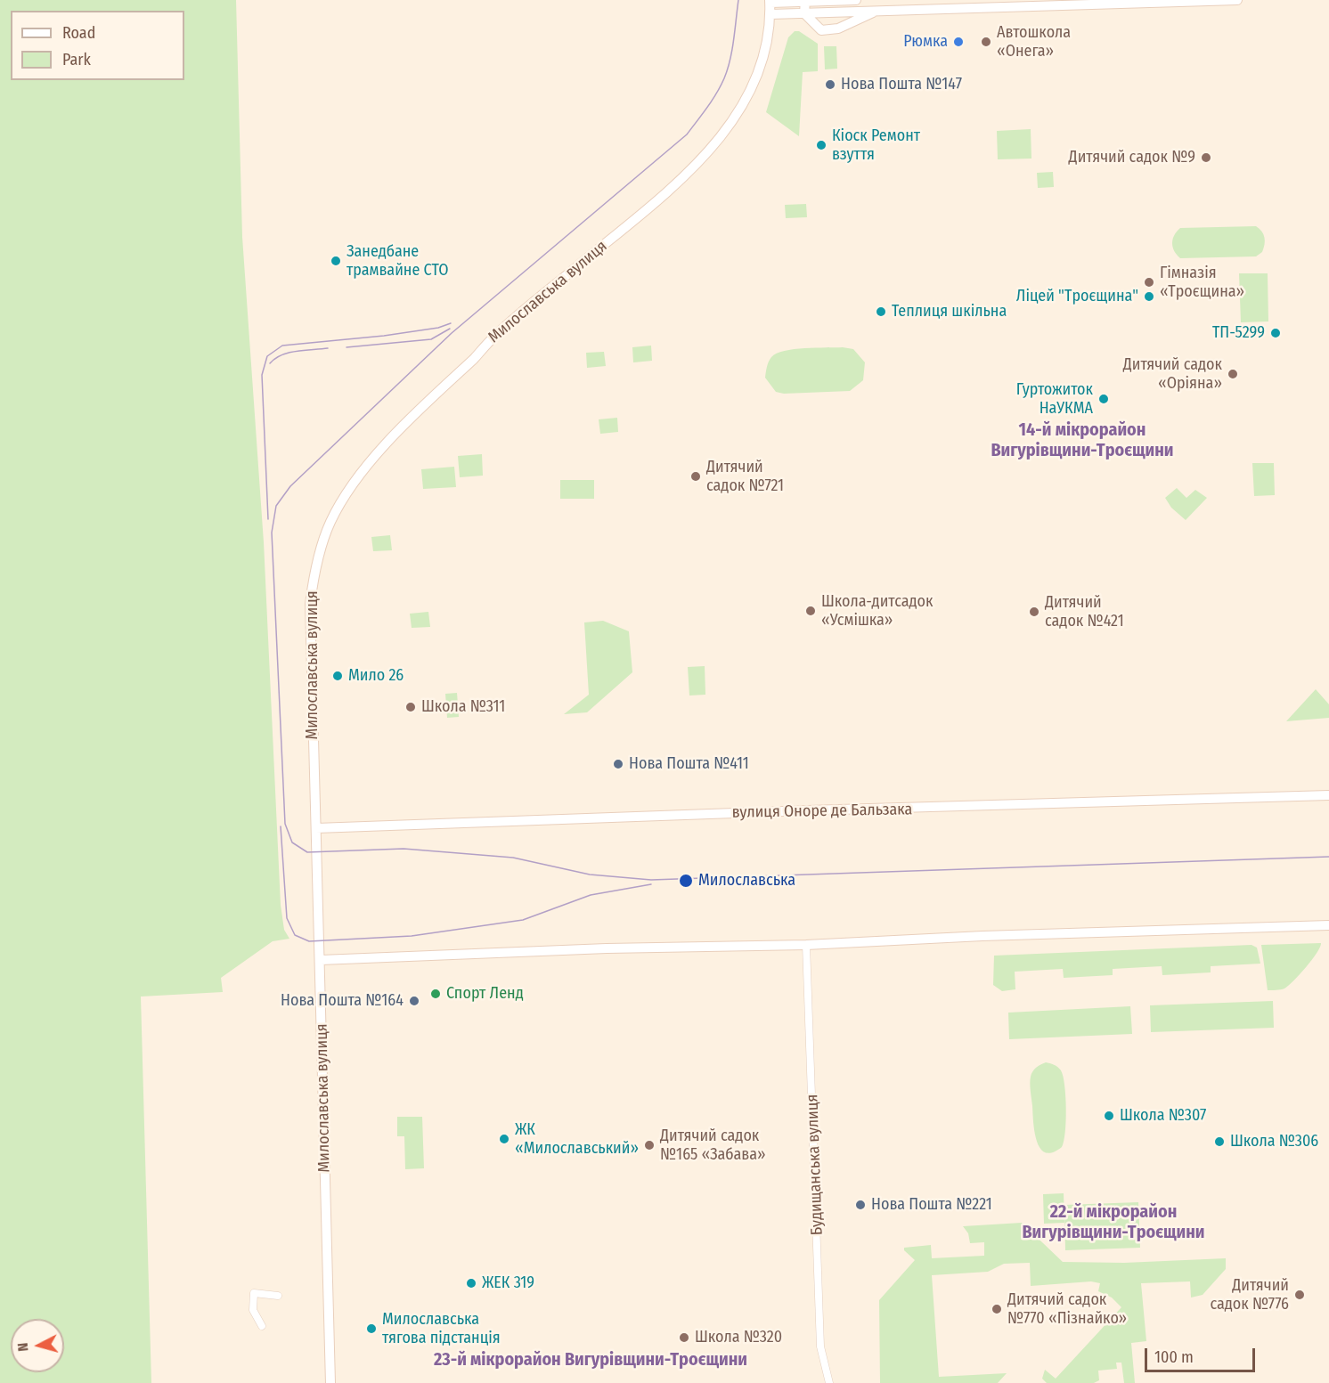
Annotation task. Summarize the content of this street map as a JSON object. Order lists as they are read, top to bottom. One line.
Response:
{"streets":{"main road":["Милославська вулиця","вулиця Оноре де Бальзака"],"street":["Будищанська вулиця"]},"crossings":[["Милославська вулиця","вулиця Оноре де Бальзака"]],"districts":["14-й мікрорайон Вигурівщини-Троєщини","22-й мікрорайон Вигурівщини-Троєщини","23-й мікрорайон Вигурівщини-Троєщини"],"places":["Рюмка","Автошкола «Онега»","Нова Пошта №147","Кіоск Ремонт взуття","Дитячий садок №9","Занедбане трамвайне СТО","Гімназія «Троєщина»","Ліцей \"Троєщина\"","Теплиця шкільна","ТП-5299","Дитячий садок «Оріяна»","Гуртожиток НаУКМА","Дитячий садок №721","Школа-дитсадок «Усмішка»","Дитячий садок №421","Мило 26","Школа №311","Нова Пошта №411","Милославська","Спорт Ленд","Нова Пошта №164","Школа №307","ЖК «Милославський»","Школа №306","Дитячий садок №165 «Забава»","Нова Пошта №221","ЖЕК 319","Дитячий садок №776","Дитячий садок №770 «Пізнайко»","Милославська тягова пiдстанцiя","Школа №320"],"legend":["Road","Park"],"scale_bar":"100 m","north":"left"}
